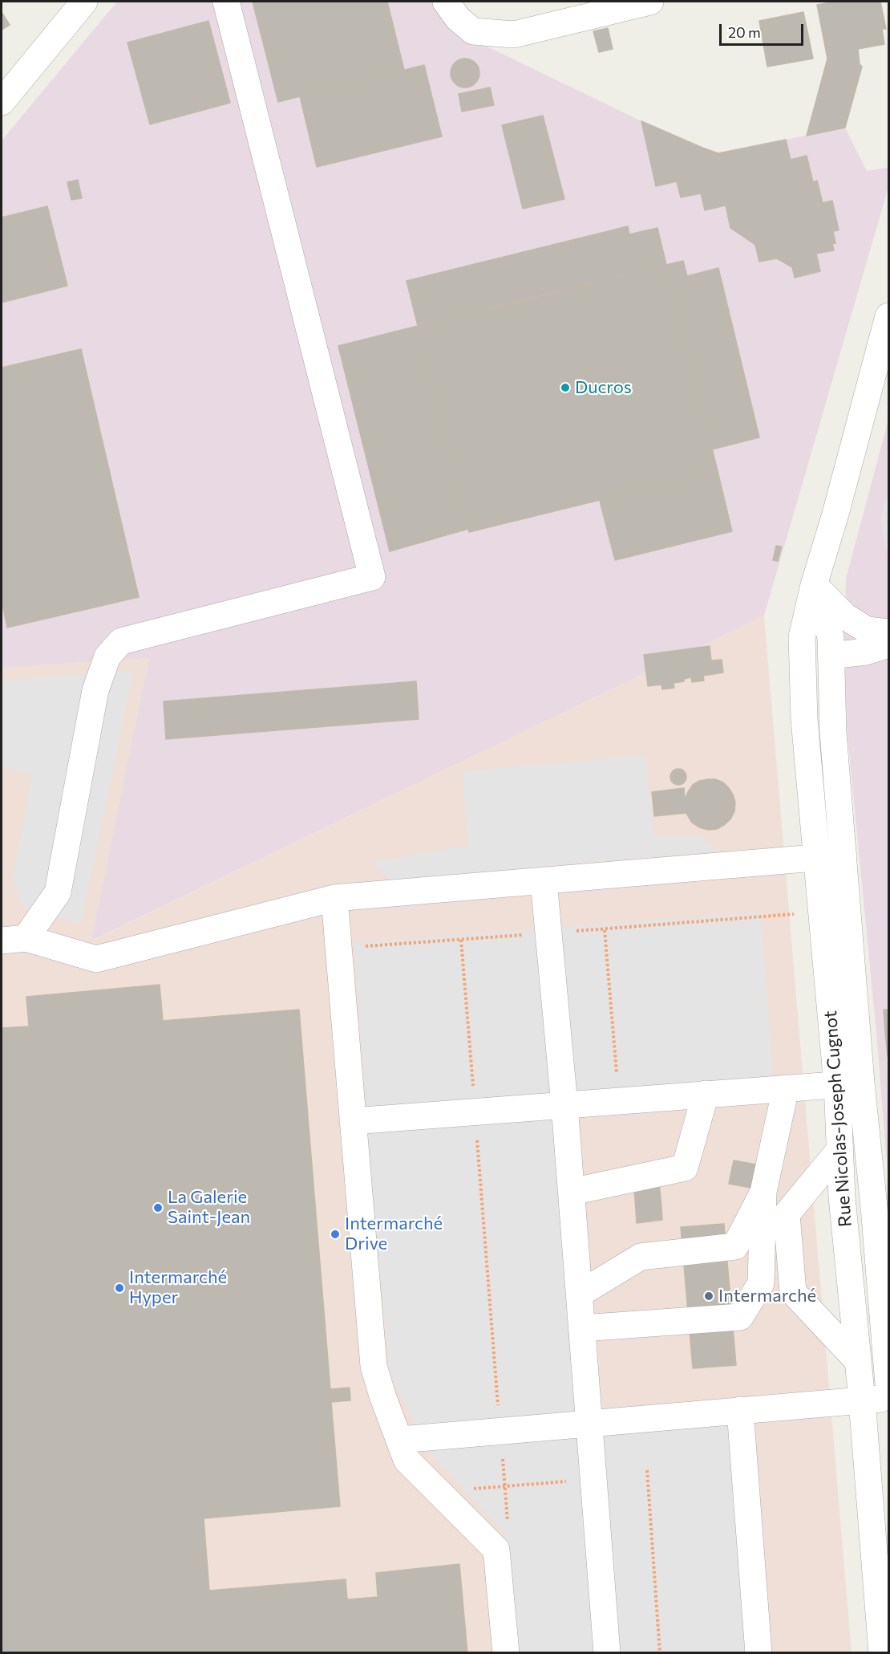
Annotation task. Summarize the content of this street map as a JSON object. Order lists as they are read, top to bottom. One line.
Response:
{"streets":{"street":["Rue Nicolas-Joseph Cugnot"]},"places":["Ducros","La Galerie Saint-Jean","Intermarché Drive","Intermarché Hyper","Intermarché"],"scale_bar":"20 m"}
